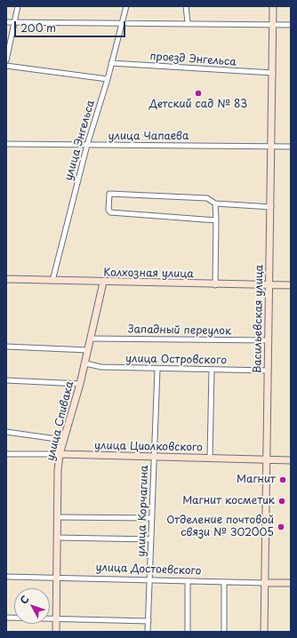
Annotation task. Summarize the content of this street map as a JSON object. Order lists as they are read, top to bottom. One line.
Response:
{"streets":{"main road":["Колхозная улица","Васильевская улица","улица Спивака","улица Циолковского","улица Достоевского"],"street":["проезд Энгельса","улица Чапаева","улица Энгельса","Западный переулок","улица Островского","улица Корчагина"]},"crossings":[["проезд Энгельса","улица Энгельса"],["проезд Энгельса","Васильевская улица"],["улица Чапаева","улица Энгельса"],["улица Чапаева","Васильевская улица"],["улица Энгельса","Колхозная улица"],["Колхозная улица","Васильевская улица"],["Колхозная улица","улица Спивака"],["Васильевская улица","Западный переулок"],["Васильевская улица","улица Островского"],["Васильевская улица","улица Циолковского"],["Васильевская улица","улица Достоевского"],["Западный переулок","улица Спивака"],["улица Островского","улица Спивака"],["улица Островского","улица Корчагина"],["улица Спивака","улица Циолковского"],["улица Спивака","улица Достоевского"],["улица Циолковского","улица Корчагина"],["улица Корчагина","улица Достоевского"]],"places":["Детский сад № 83","Магнит","Магнит косметик","Отделение почтовой связи № 302005"],"scale_bar":"200 m","north":"top left"}
